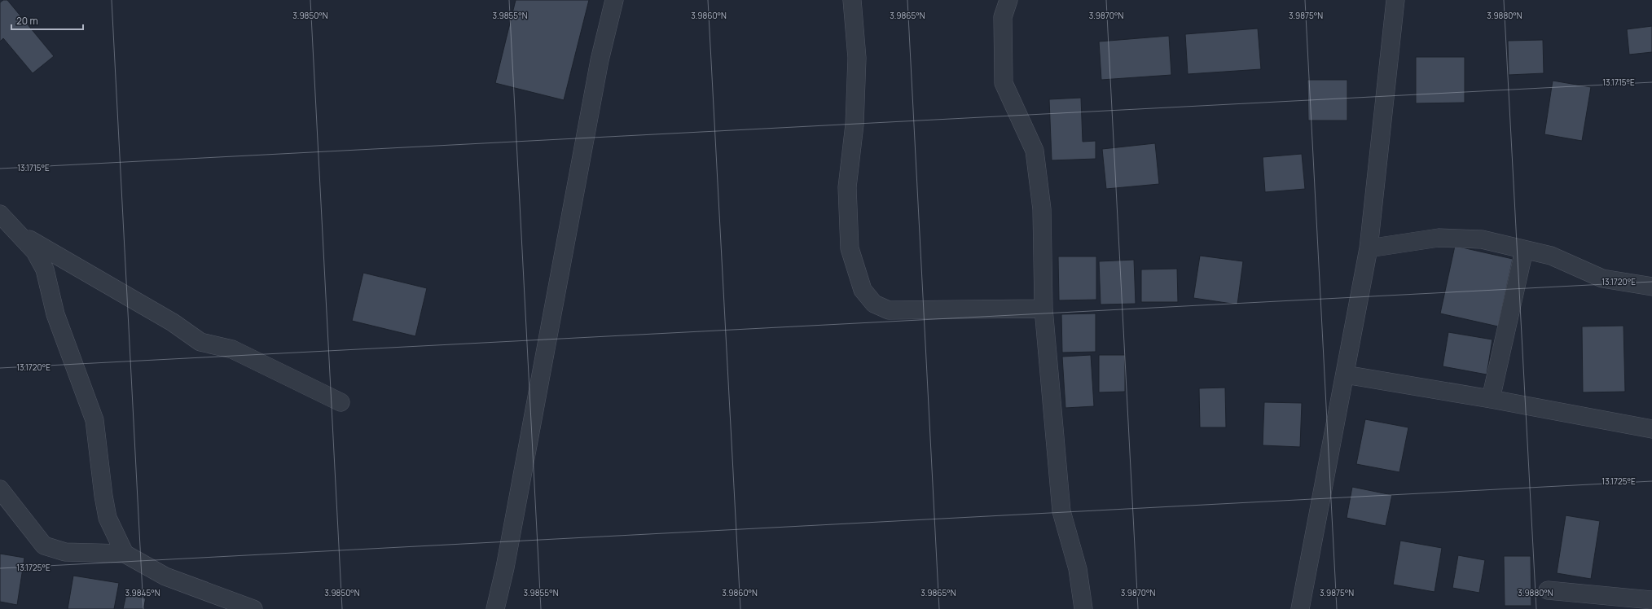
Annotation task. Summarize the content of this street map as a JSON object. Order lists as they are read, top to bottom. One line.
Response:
{"scale_bar":"20 m","coordinates":["3.9850°N","3.9855°N","3.9860°N","3.9865°N","3.9870°N","3.9875°N","3.9880°N","13.1715°E","13.1720°E","13.1725°E","3.9845°N"]}
